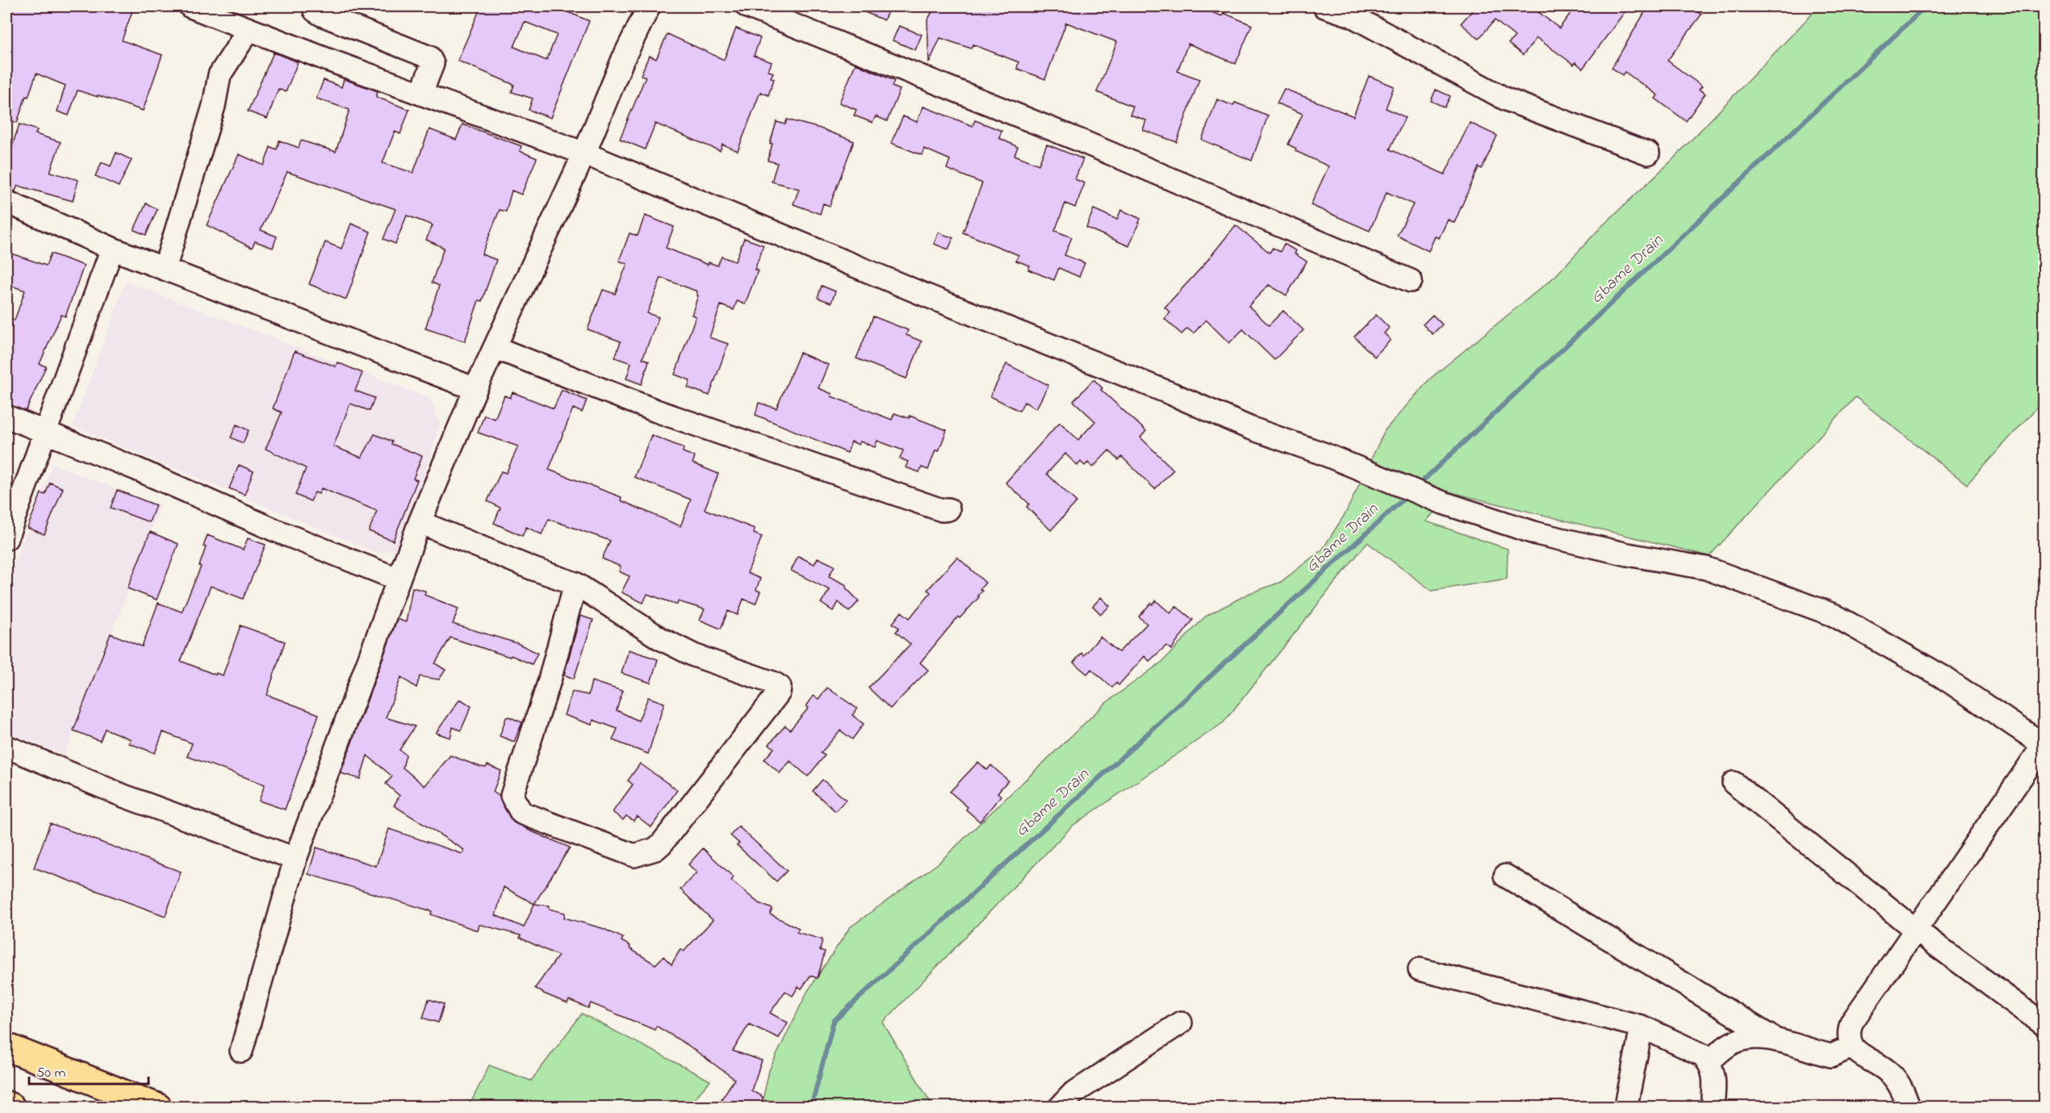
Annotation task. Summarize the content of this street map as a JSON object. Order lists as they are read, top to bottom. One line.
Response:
{"water":["Gbame Drain"],"scale_bar":"50 m"}
